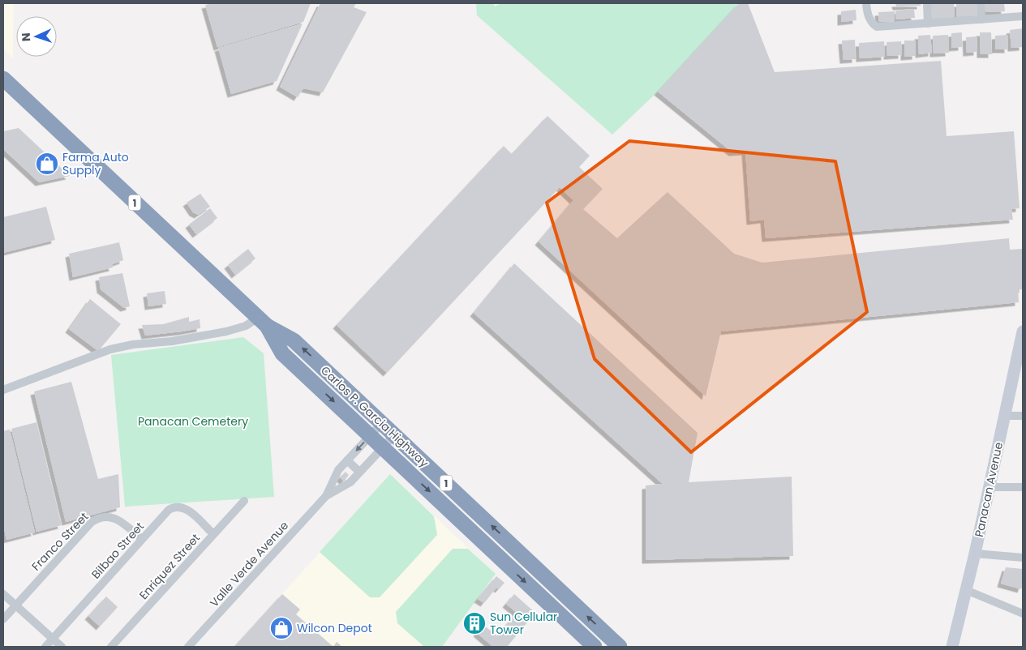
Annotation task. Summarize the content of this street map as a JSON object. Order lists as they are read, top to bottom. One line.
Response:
{"streets":{"highway":["1","Carlos P. Garcia Highway"],"street":["Panacan Avenue","Franco Street","Bilbao Street","Valle Verde Avenue","Enriquez Street"]},"crossings":[["Carlos P. Garcia Highway","Valle Verde Avenue"],["Franco Street","Bilbao Street"],["Bilbao Street","Enriquez Street"]],"parks":["Panacan Cemetery"],"places":{"shop":["Farma Auto Supply","Wilcon Depot"],"building":["Sun Cellular Tower"]},"north":"left"}
